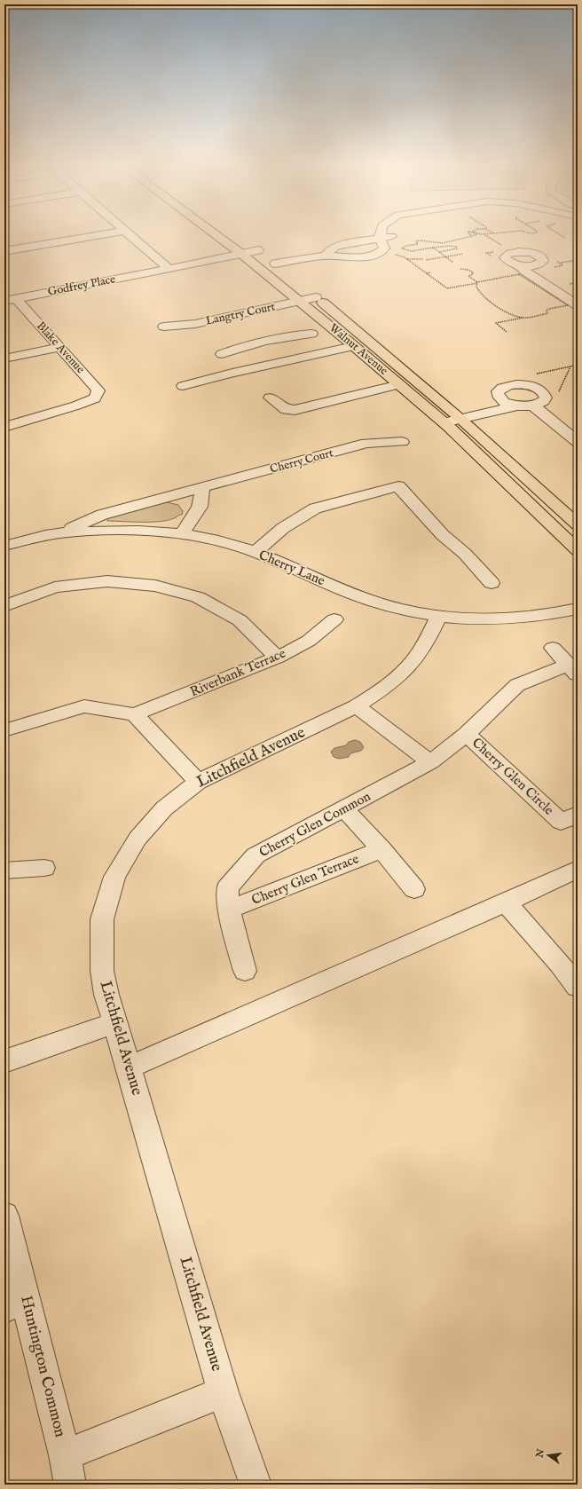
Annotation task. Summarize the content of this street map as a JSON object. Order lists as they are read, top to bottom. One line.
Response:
{"streets":{"main road":["Walnut Avenue"],"street":["Godfrey Place","Langtry Court","Blake Avenue","Cherry Court","Cherry Lane","Riverbank Terrace","Litchfield Avenue","Cherry Glen Circle","Cherry Glen Common","Cherry Glen Terrace","Huntington Common"]},"crossings":[["Godfrey Place","Blake Avenue"],["Godfrey Place","Walnut Avenue"],["Langtry Court","Walnut Avenue"],["Cherry Court","Cherry Lane"],["Cherry Lane","Litchfield Avenue"],["Litchfield Avenue","Huntington Common"],["Cherry Glen Circle","Cherry Glen Common"],["Cherry Glen Common","Cherry Glen Terrace"]],"north":"left"}
